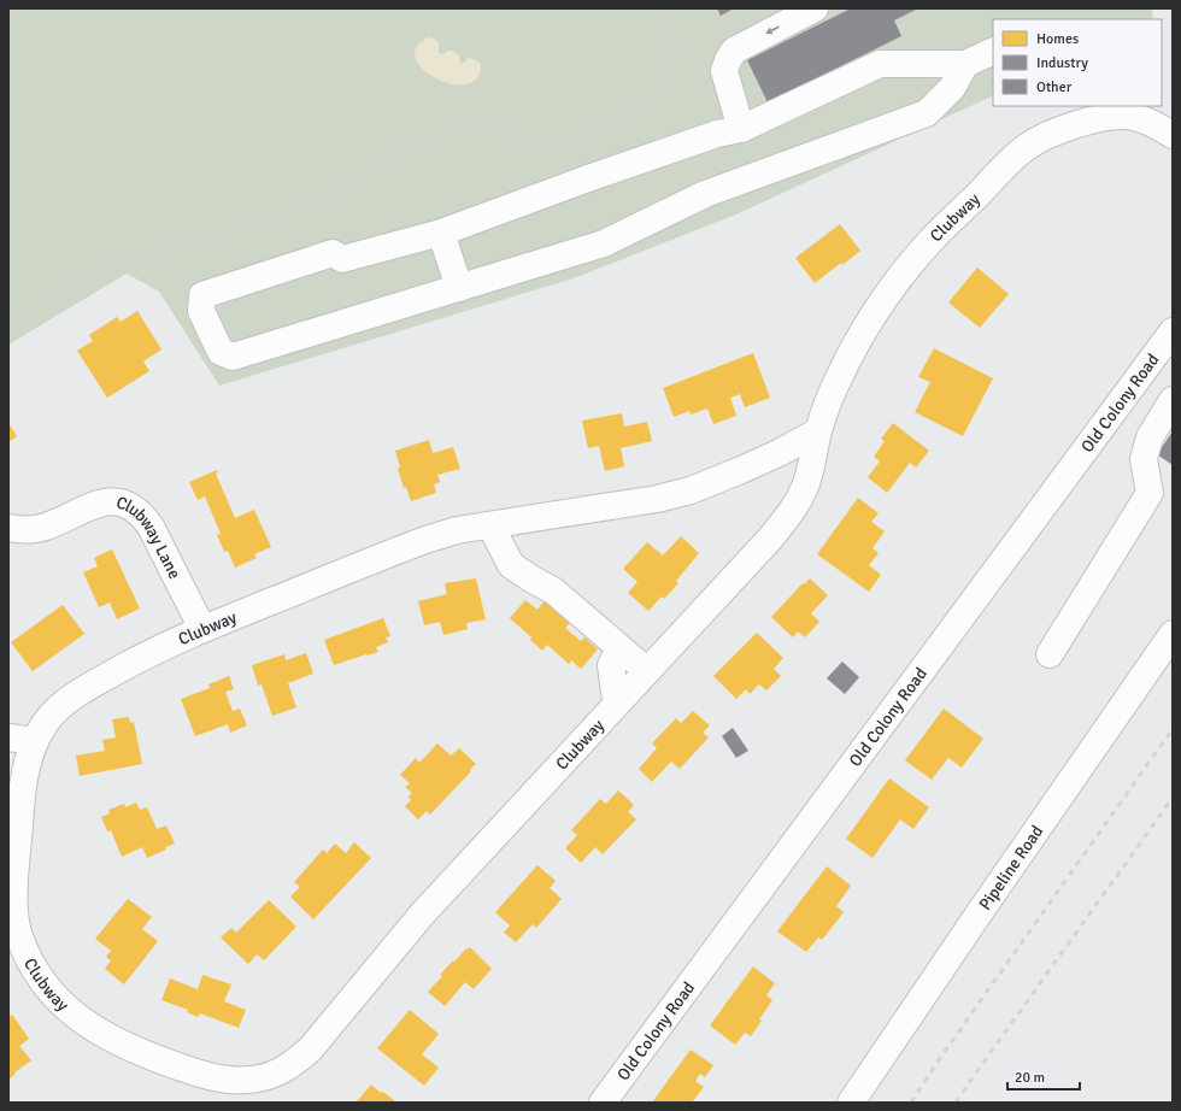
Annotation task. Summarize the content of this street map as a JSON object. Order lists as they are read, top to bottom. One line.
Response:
{"streets":{"street":["Clubway","Old Colony Road","Clubway Lane","Pipeline Road"]},"crossings":[["Clubway","Clubway Lane"]],"legend":["Homes","Industry","Other"],"scale_bar":"20 m"}
